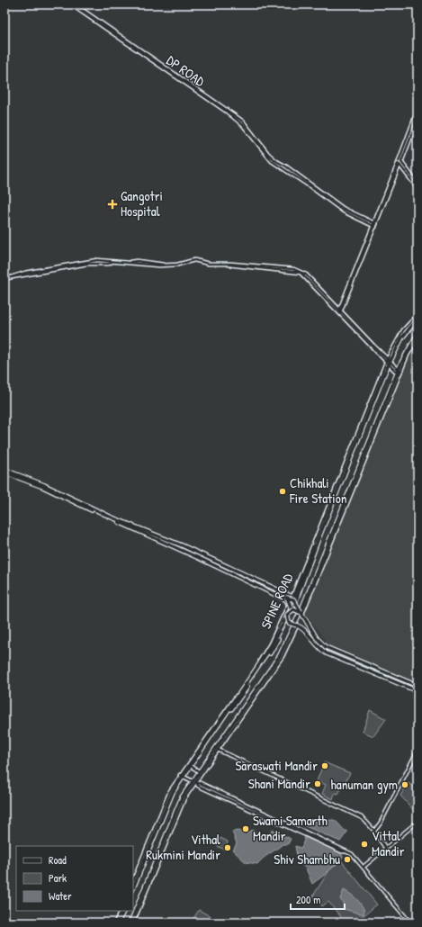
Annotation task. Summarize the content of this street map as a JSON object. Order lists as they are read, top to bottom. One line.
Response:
{"streets":{"main road":["SPINE ROAD"],"street":["DP ROAD"]},"places":{"health":["Gangotri Hospital"],"other":["Chikhali Fire Station","Saraswati Mandir","Shani Mandir","hanuman gym","Swami Samarth Mandir","Vittal Mandir","Vithal Rukmini Mandir","Shiv Shambhu"]},"legend":["Road","Park","Water"],"scale_bar":"200 m"}
